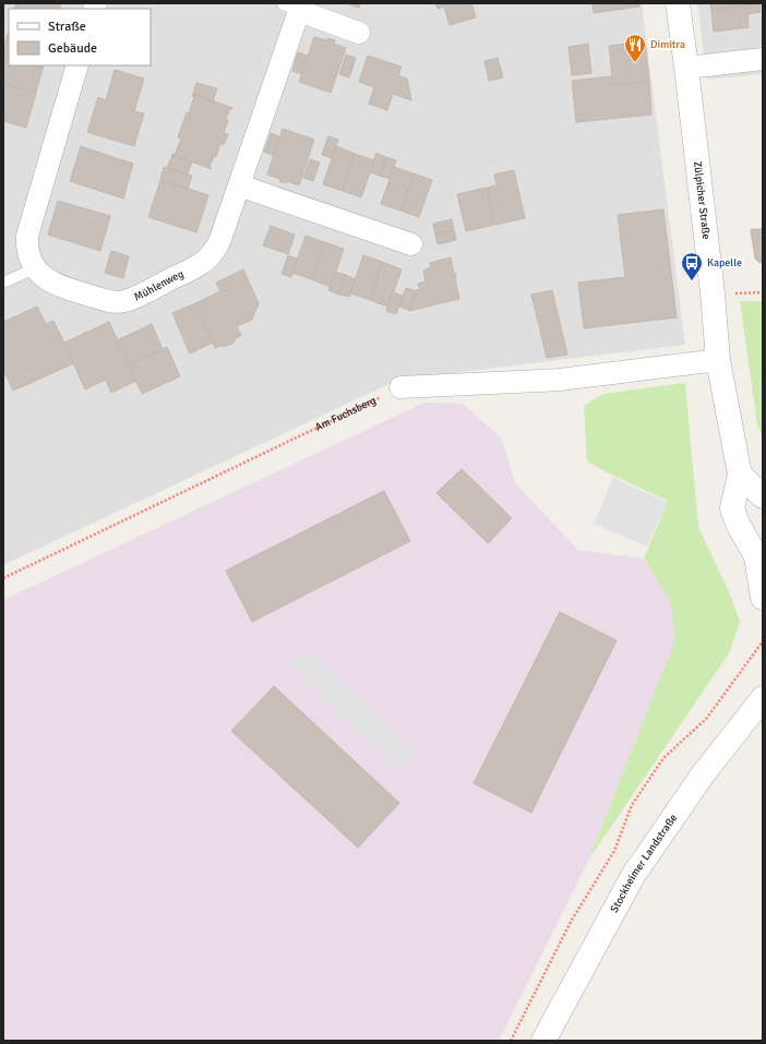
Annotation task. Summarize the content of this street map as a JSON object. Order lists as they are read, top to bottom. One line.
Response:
{"streets":{"street":["Zülpicher Straße","Mühlenweg","Stockheimer Landstraße"],"path":["Am Fuchsberg"]},"places":{"restaurant":["Dimitra"],"bus stop":["Kapelle"]},"legend":["Straße","Gebäude"]}
